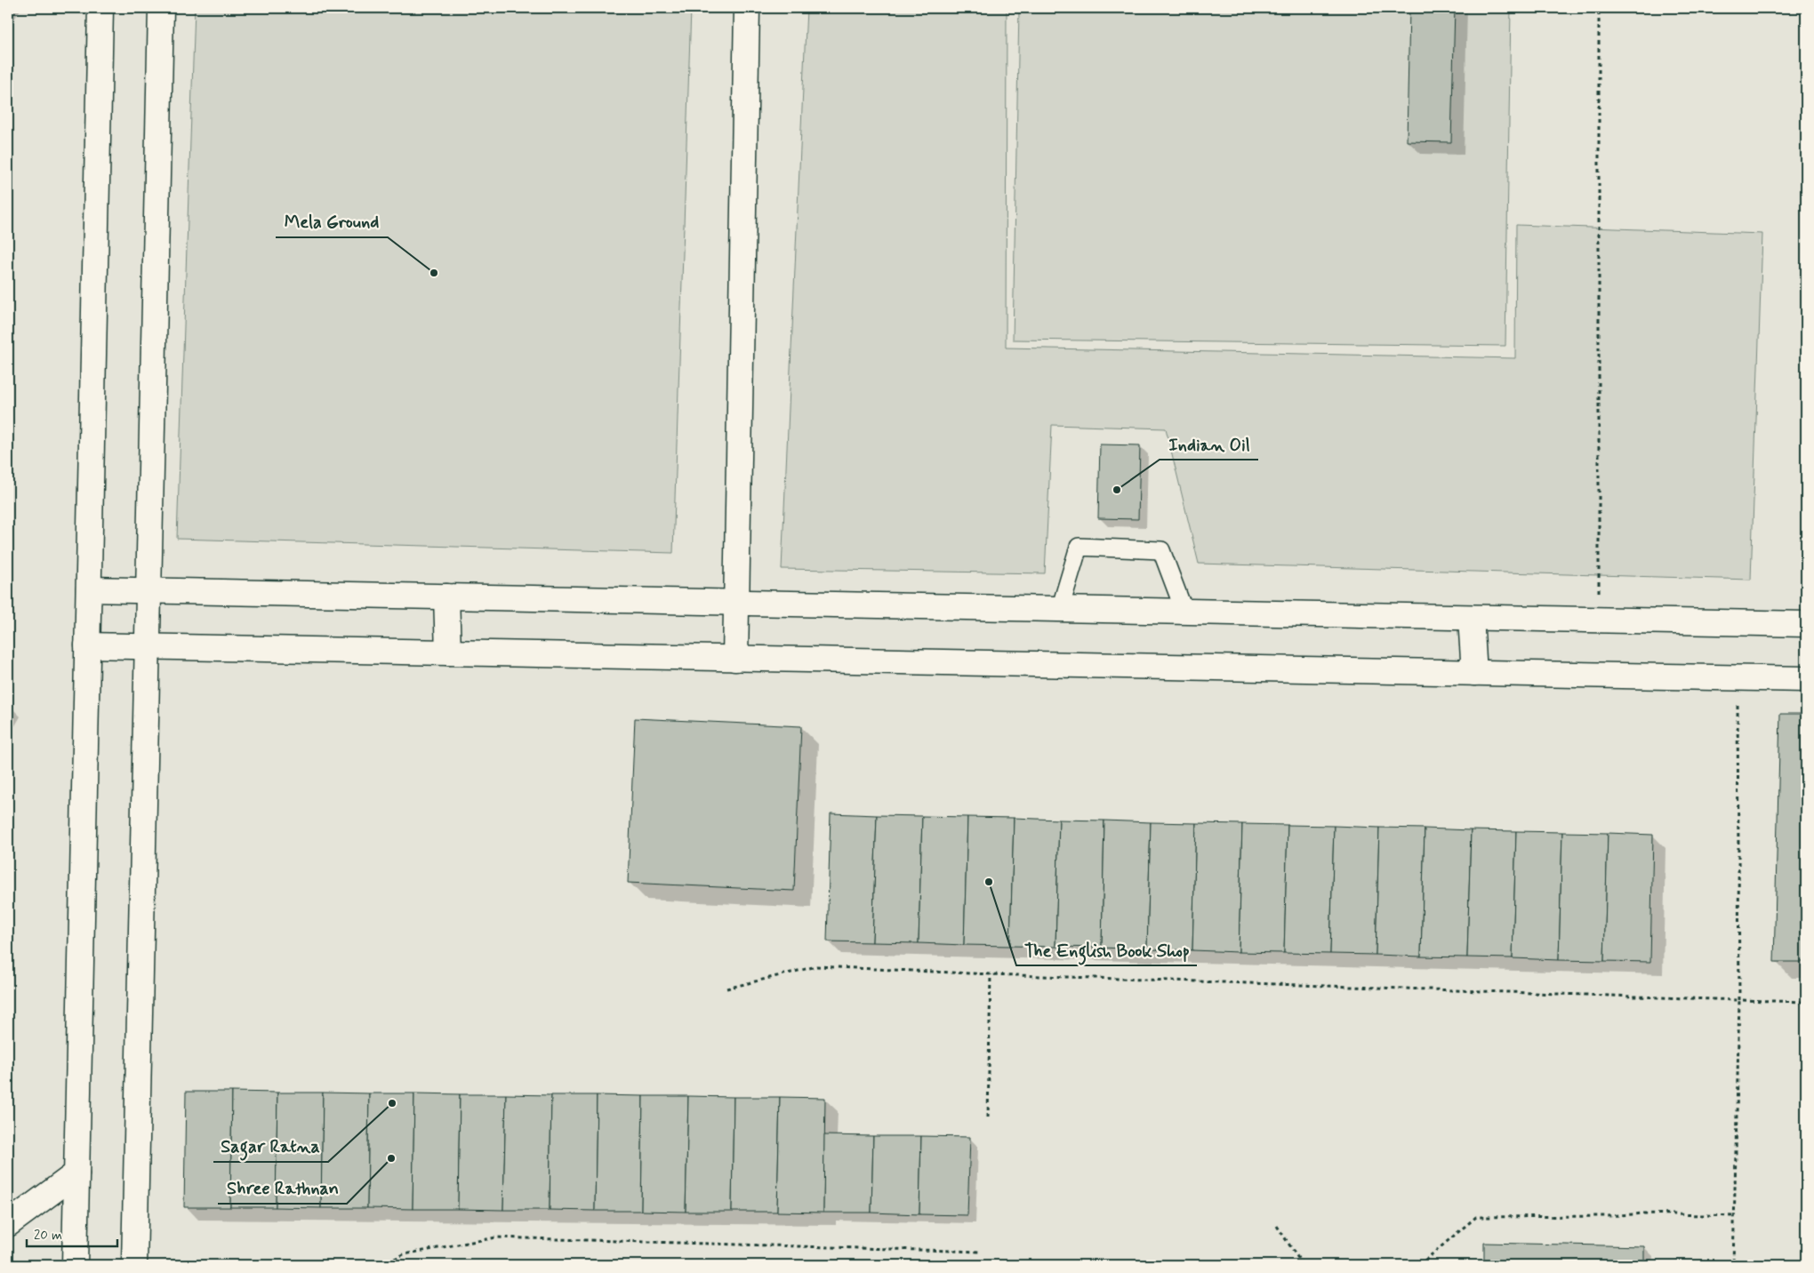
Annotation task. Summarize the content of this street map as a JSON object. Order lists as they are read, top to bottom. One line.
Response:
{"places":["Mela Ground","Indian Oil","The English Book Shop","Sagar Ratna","Shree Rathnan"],"scale_bar":"20 m"}
